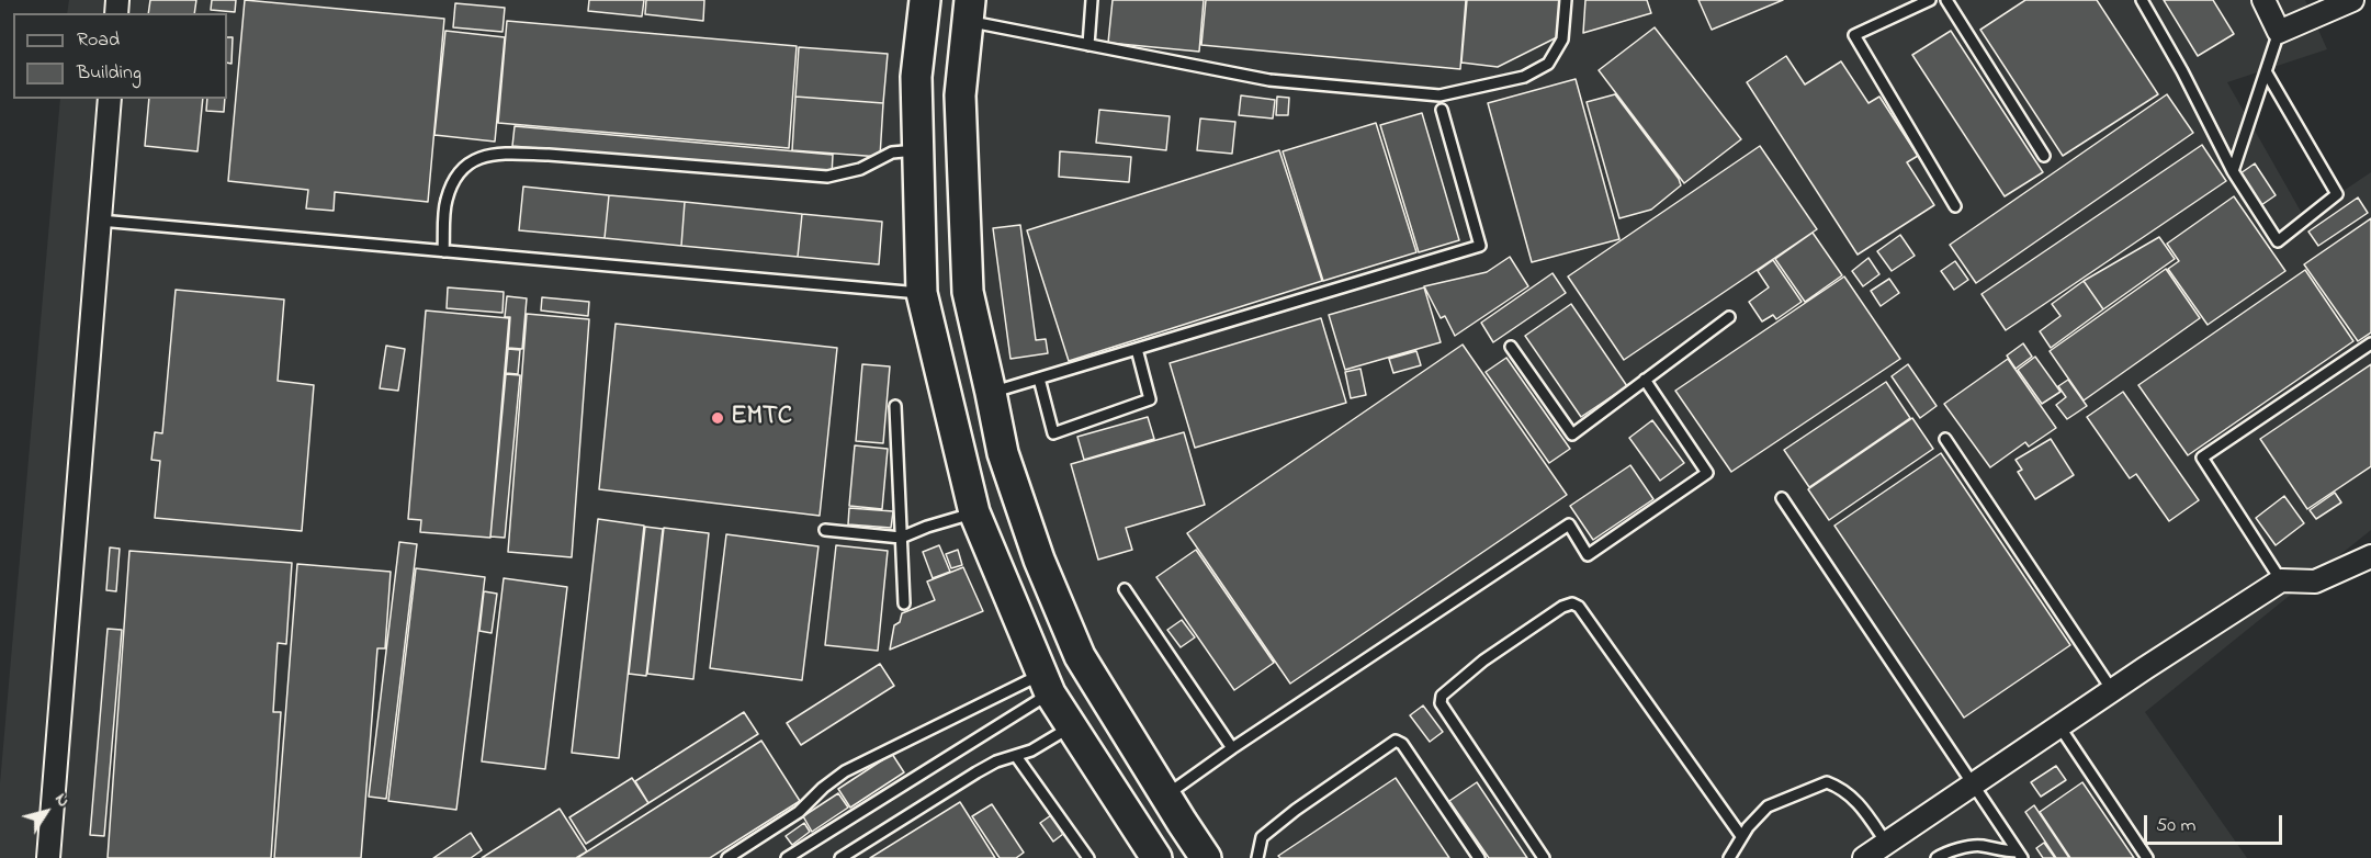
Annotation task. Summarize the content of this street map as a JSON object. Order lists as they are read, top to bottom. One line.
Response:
{"places":["EMTC"],"legend":["Road","Building"],"scale_bar":"50 m","north":"top right"}
